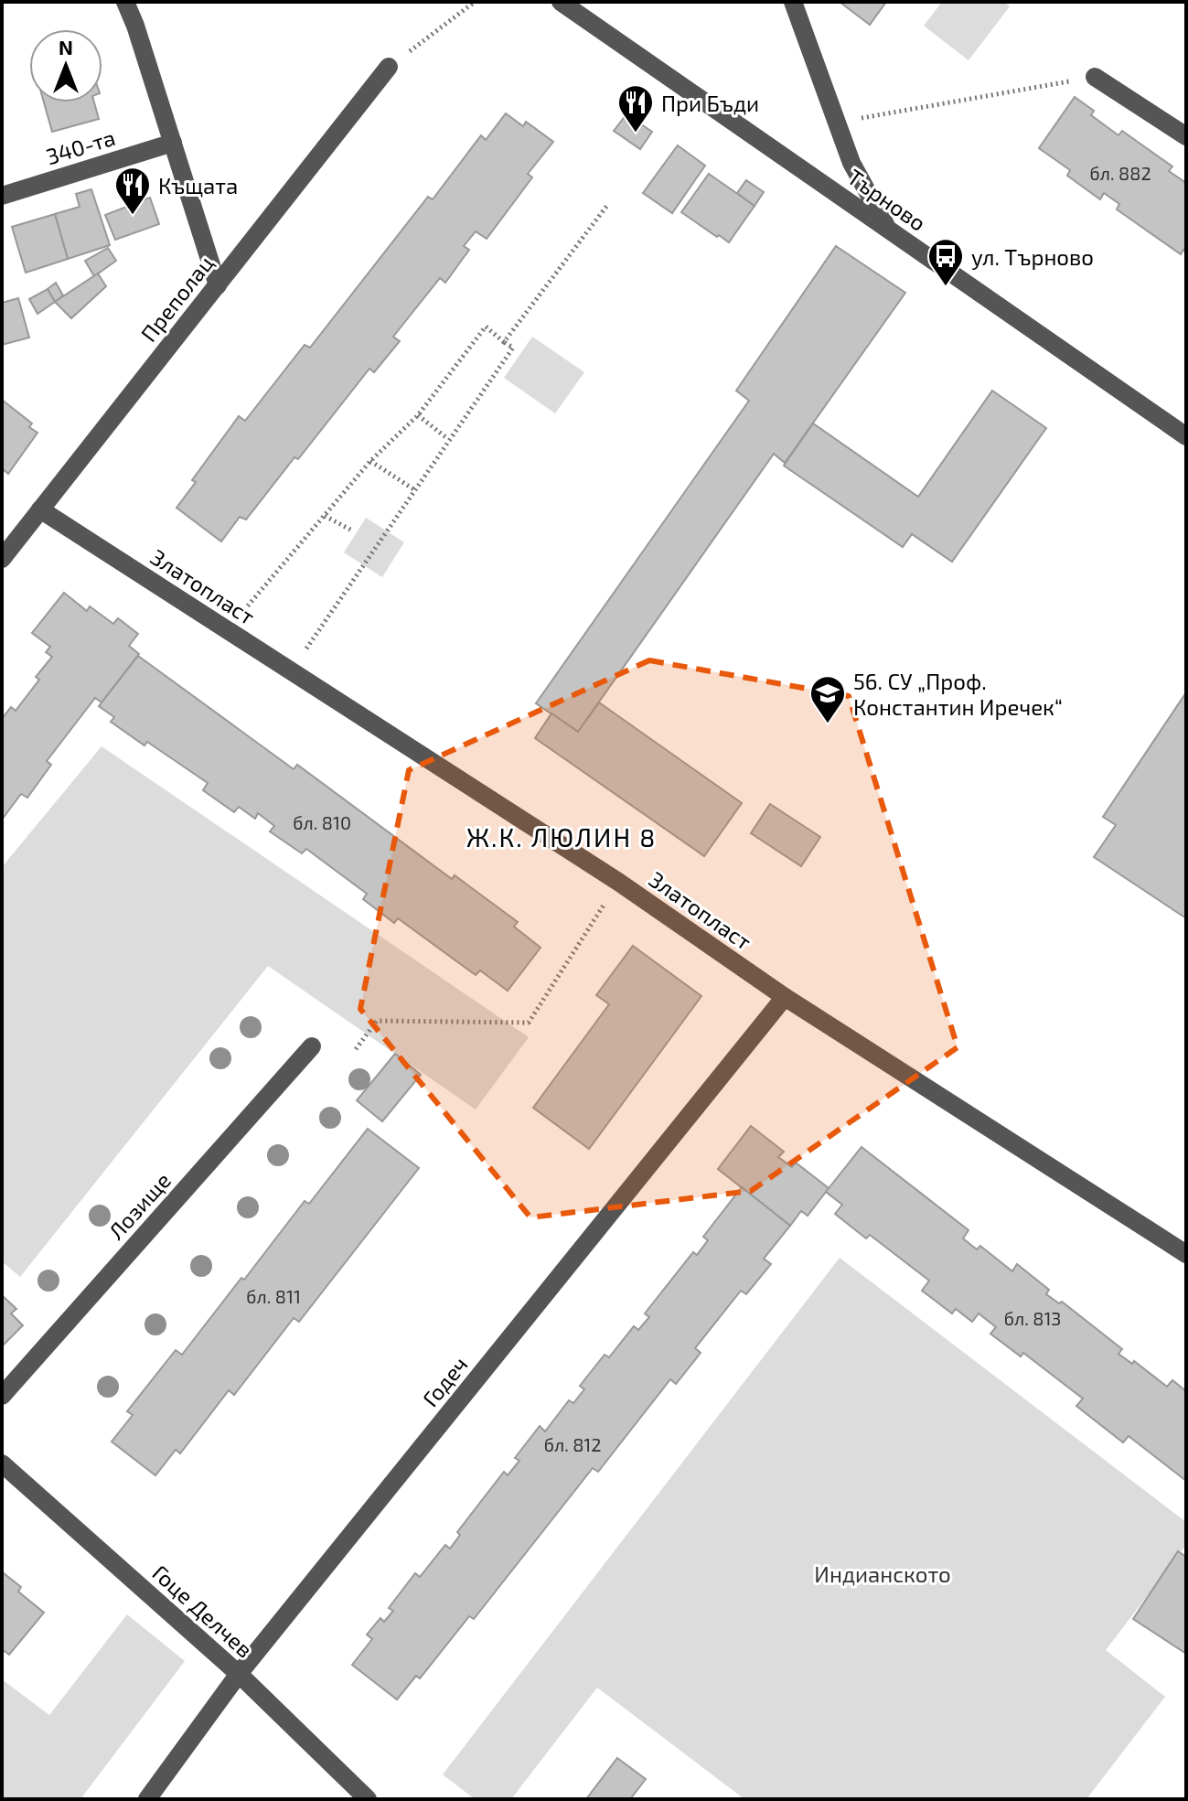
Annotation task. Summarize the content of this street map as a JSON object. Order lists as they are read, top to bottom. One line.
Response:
{"streets":{"street":["340-та","Търново","Преполац","Златопласт","Лозище","Годеч","Гоце Делчев"]},"crossings":[["Преполац","Златопласт"],["Златопласт","Годеч"],["Годеч","Гоце Делчев"]],"districts":["Ж.К. ЛЮЛИН 8"],"parks":["Индианското"],"places":{"restaurant":["При Бъди","Къщата"],"bus stop":["ул. Търново"],"school or university":["56. СУ „Проф. Константин Иречек“"]},"house_numbers":["бл. 882","бл. 810","бл. 811","бл. 813","бл. 812"],"north":"top"}
